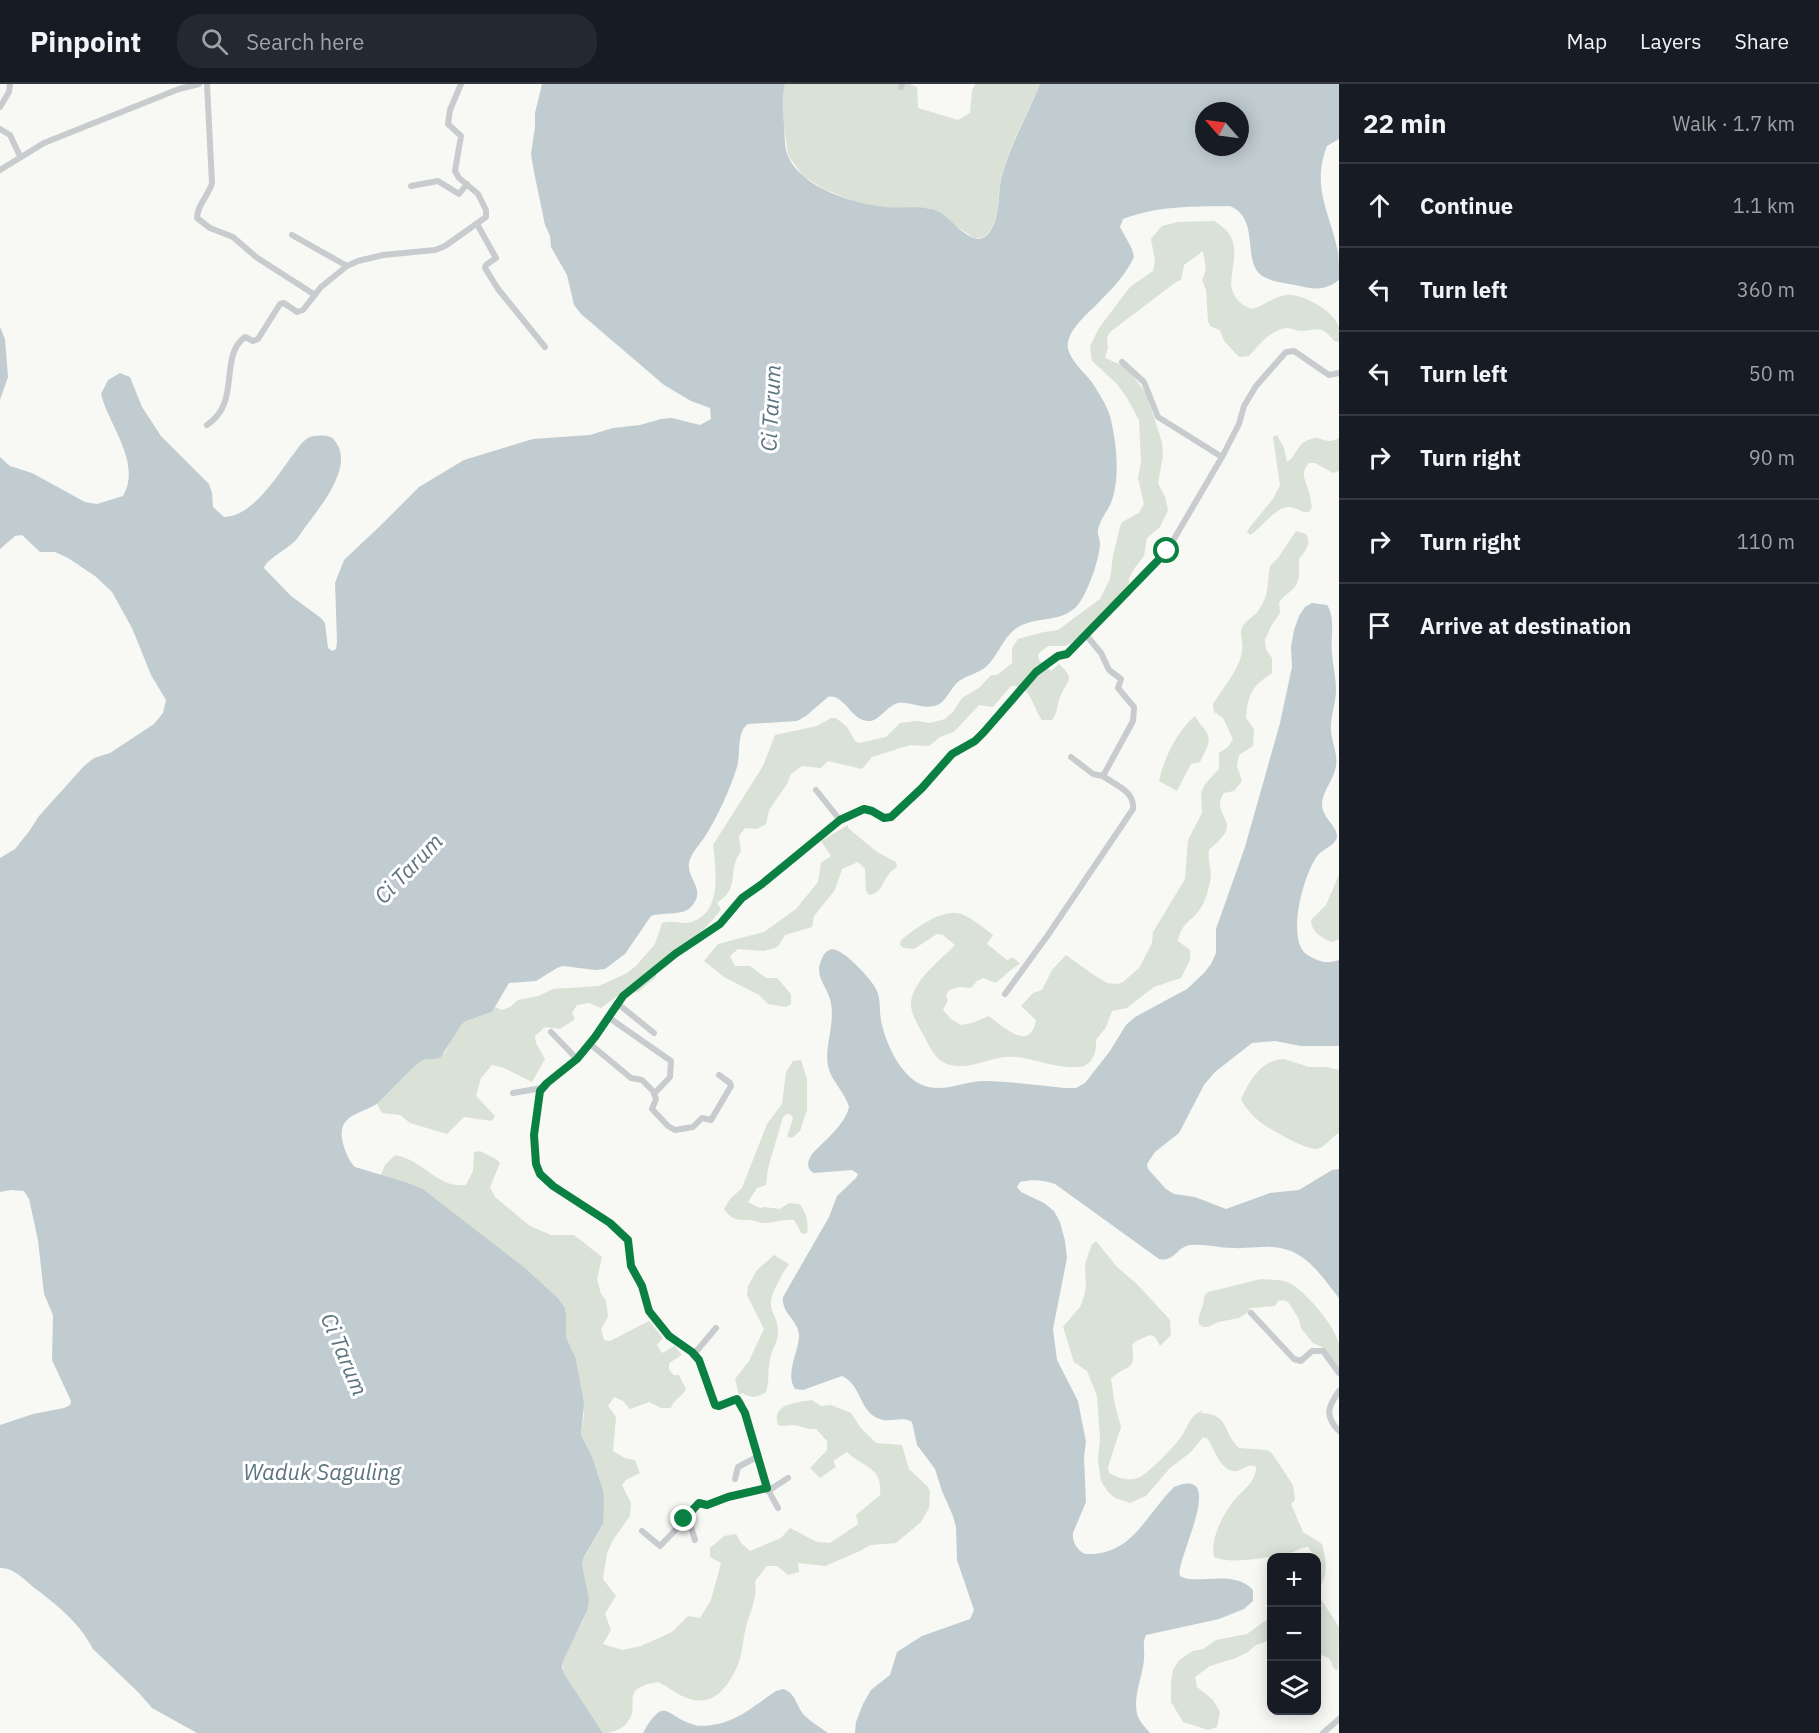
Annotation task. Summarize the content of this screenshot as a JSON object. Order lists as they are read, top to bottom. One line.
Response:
{"water":["Ci Tarum","Waduk Saguling"],"north":"top left","page":{"header":"Pinpoint","search":"Search here","nav":["Map","Layers","Share"],"heading":["22 min","Walk · 1.7 km"],"list":[["Continue","1.1 km"],["Turn left","360 m"],["Turn left","50 m"],["Turn right","90 m"],["Turn right","110 m"],"Arrive at destination"],"map_buttons":["+","−"]}}
